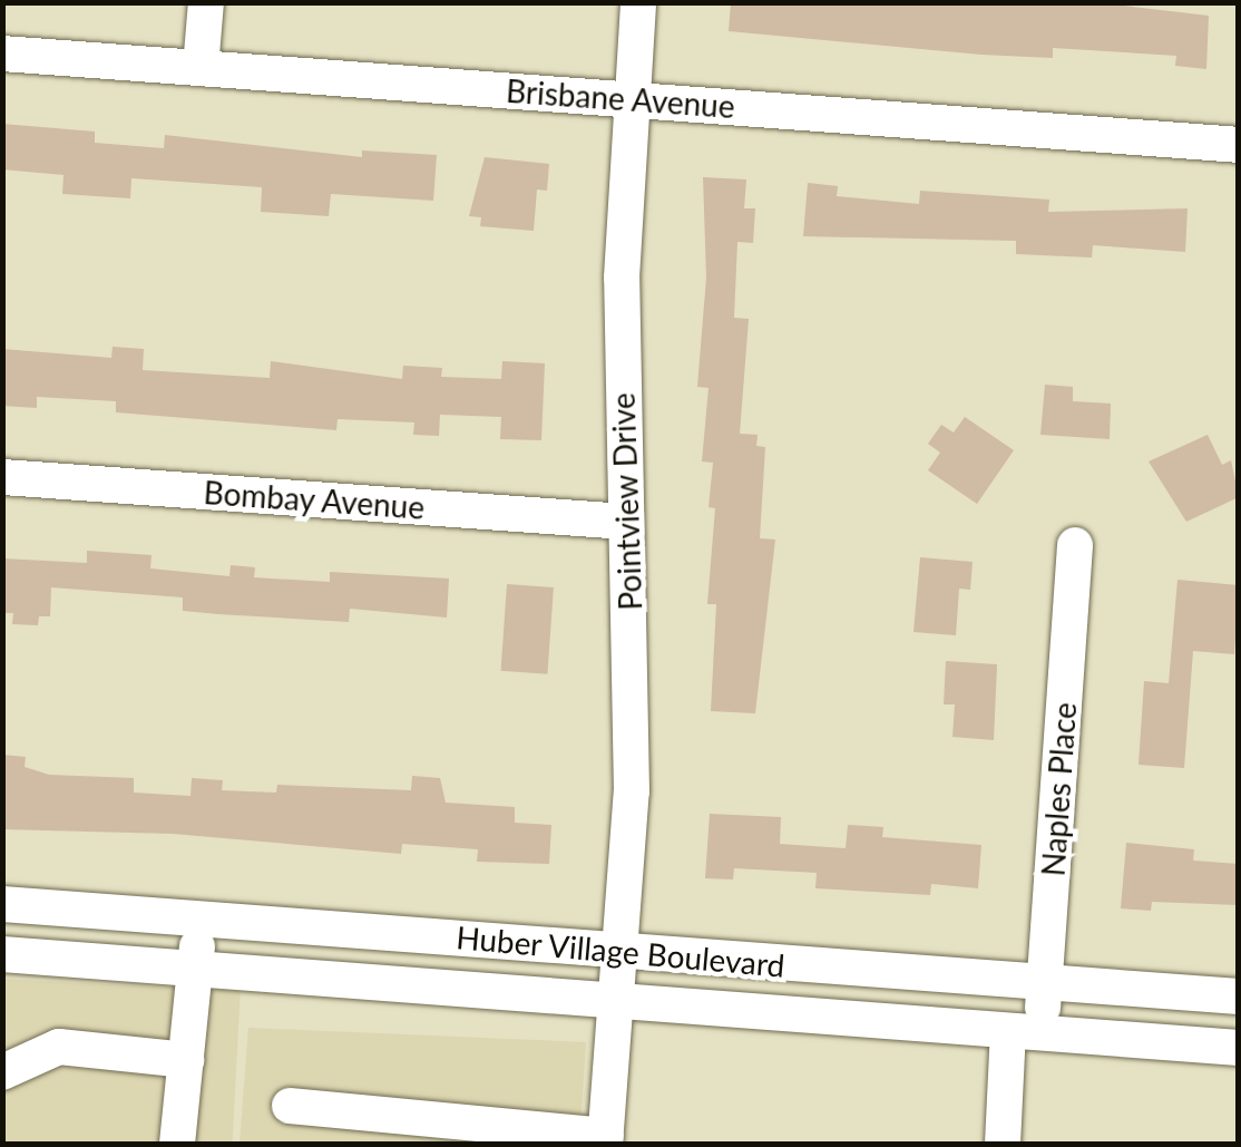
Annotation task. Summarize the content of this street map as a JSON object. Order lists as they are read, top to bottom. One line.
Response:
{"streets":{"street":["Brisbane Avenue","Bombay Avenue","Pointview Drive","Naples Place","Huber Village Boulevard"]},"crossings":[["Brisbane Avenue","Pointview Drive"],["Bombay Avenue","Pointview Drive"],["Pointview Drive","Huber Village Boulevard"],["Naples Place","Huber Village Boulevard"]]}
